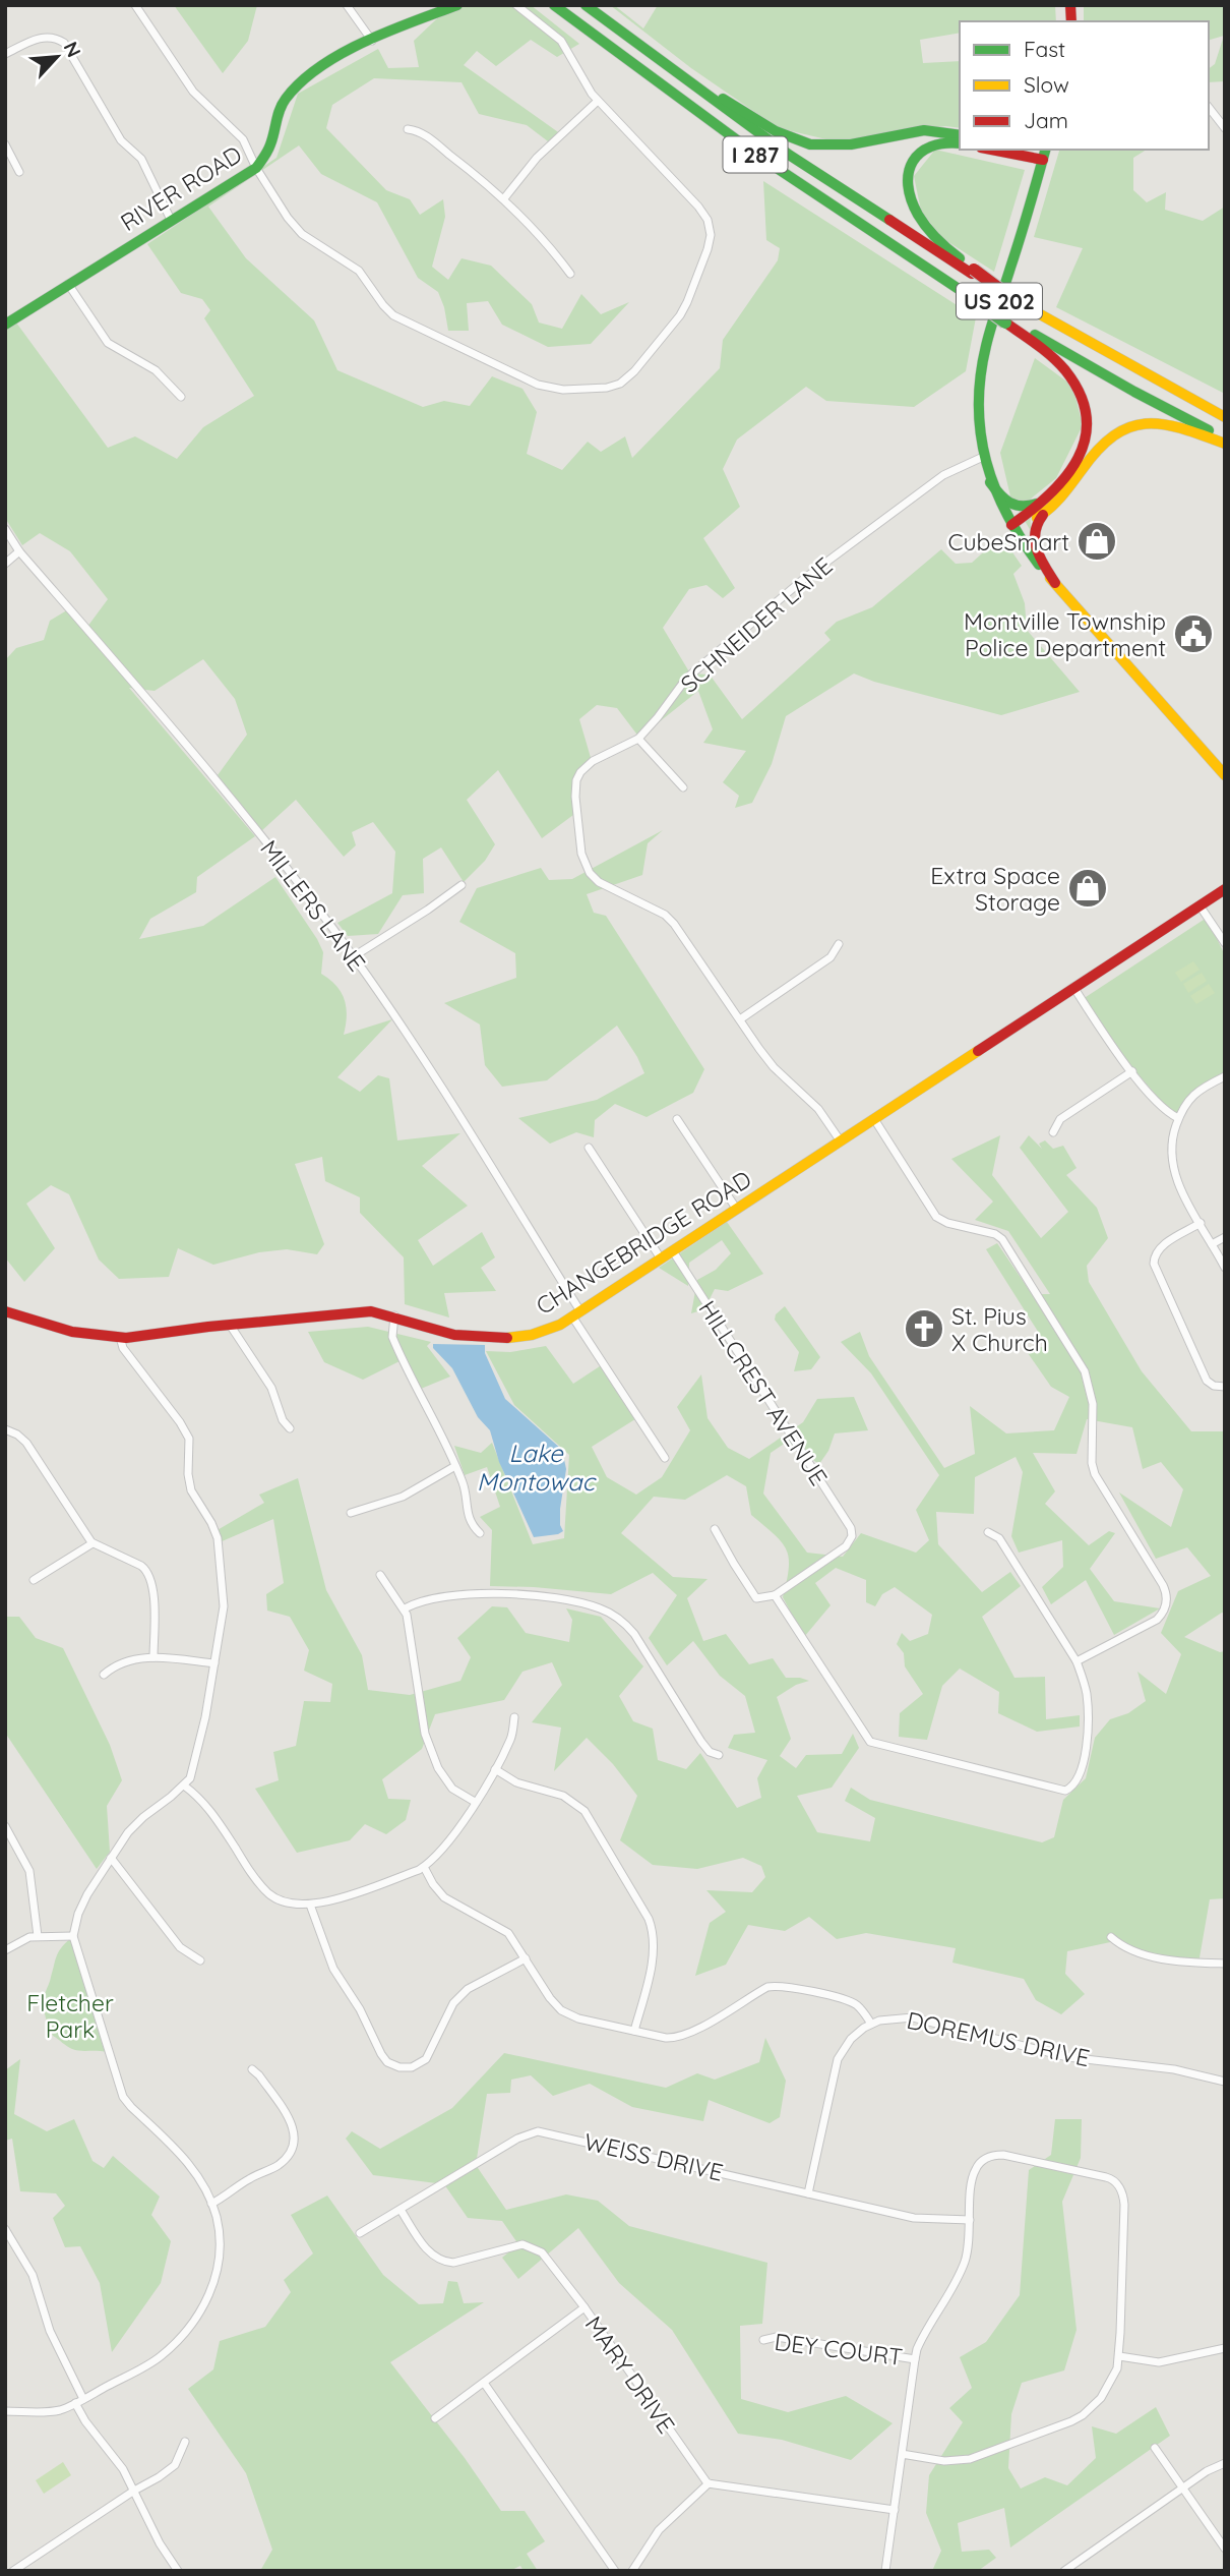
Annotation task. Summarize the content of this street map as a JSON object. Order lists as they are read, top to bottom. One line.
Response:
{"streets":{"main road":["I 287","RIVER ROAD","US 202","CHANGEBRIDGE ROAD"],"street":["SCHNEIDER LANE","MILLERS LANE","HILLCREST AVENUE","DOREMUS DRIVE","WEISS DRIVE","DEY COURT","MARY DRIVE"]},"crossings":[["US 202","SCHNEIDER LANE"],["SCHNEIDER LANE","CHANGEBRIDGE ROAD"],["MILLERS LANE","CHANGEBRIDGE ROAD"],["CHANGEBRIDGE ROAD","HILLCREST AVENUE"],["DOREMUS DRIVE","WEISS DRIVE"],["WEISS DRIVE","MARY DRIVE"]],"water":["Lake Montowac"],"parks":["Fletcher Park"],"places":{"shop":["CubeSmart","Extra Space Storage"],"public building":["Montville Township Police Department"],"church":["St. Pius X Church"]},"legend":["Fast","Slow","Jam"],"north":"top right"}
